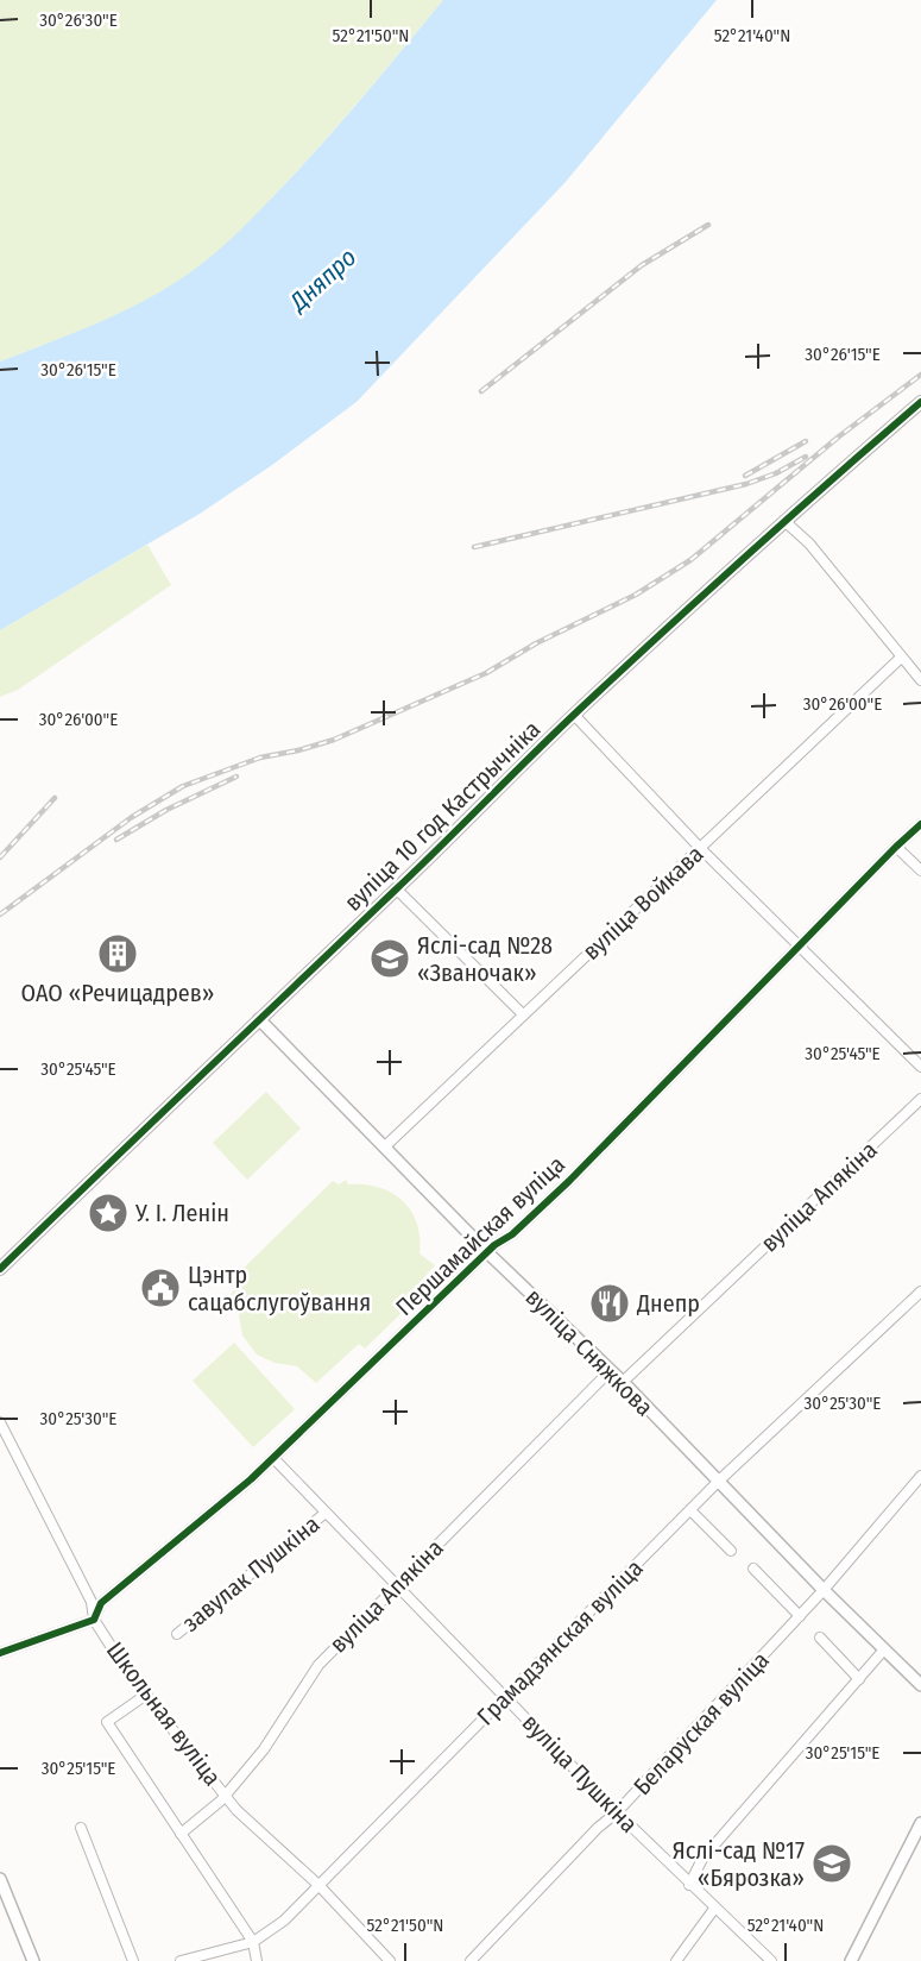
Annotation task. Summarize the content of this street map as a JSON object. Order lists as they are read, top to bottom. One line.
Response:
{"streets":{"street":["вуліца 10 год Кастрычніка","вуліца Войкава","вуліца Апякіна","Першамайская вуліца","вуліца Сняжкова","завулак Пушкіна","Грамадзянская вуліца","Школьная вуліца","Беларуская вуліца","вуліца Пушкіна"]},"crossings":[["вуліца 10 год Кастрычніка","вуліца Сняжкова"],["вуліца Войкава","вуліца Сняжкова"],["вуліца Апякіна","вуліца Сняжкова"],["вуліца Апякіна","Школьная вуліца"],["вуліца Апякіна","вуліца Пушкіна"],["Першамайская вуліца","вуліца Сняжкова"],["Першамайская вуліца","Школьная вуліца"],["Першамайская вуліца","вуліца Пушкіна"],["вуліца Сняжкова","Грамадзянская вуліца"],["вуліца Сняжкова","Беларуская вуліца"],["завулак Пушкіна","вуліца Пушкіна"],["Грамадзянская вуліца","Школьная вуліца"],["Грамадзянская вуліца","вуліца Пушкіна"],["Беларуская вуліца","вуліца Пушкіна"]],"water":["Дняпро"],"places":{"building":["ОАО «Речицадрев»"],"school or university":["Яслі-сад №28 «Званочак»","Яслі-сад №17 «Бярозка»"],"place":["У. І. Ленін"],"public building":["Цэнтр сацабслугоўвання"],"restaurant":["Днепр"]},"coordinates":["30°26'30\"E","52°21'50\"N","52°21'40\"N","30°26'15\"E","30°26'00\"E","30°25'45\"E","30°25'30\"E","30°25'15\"E"]}
